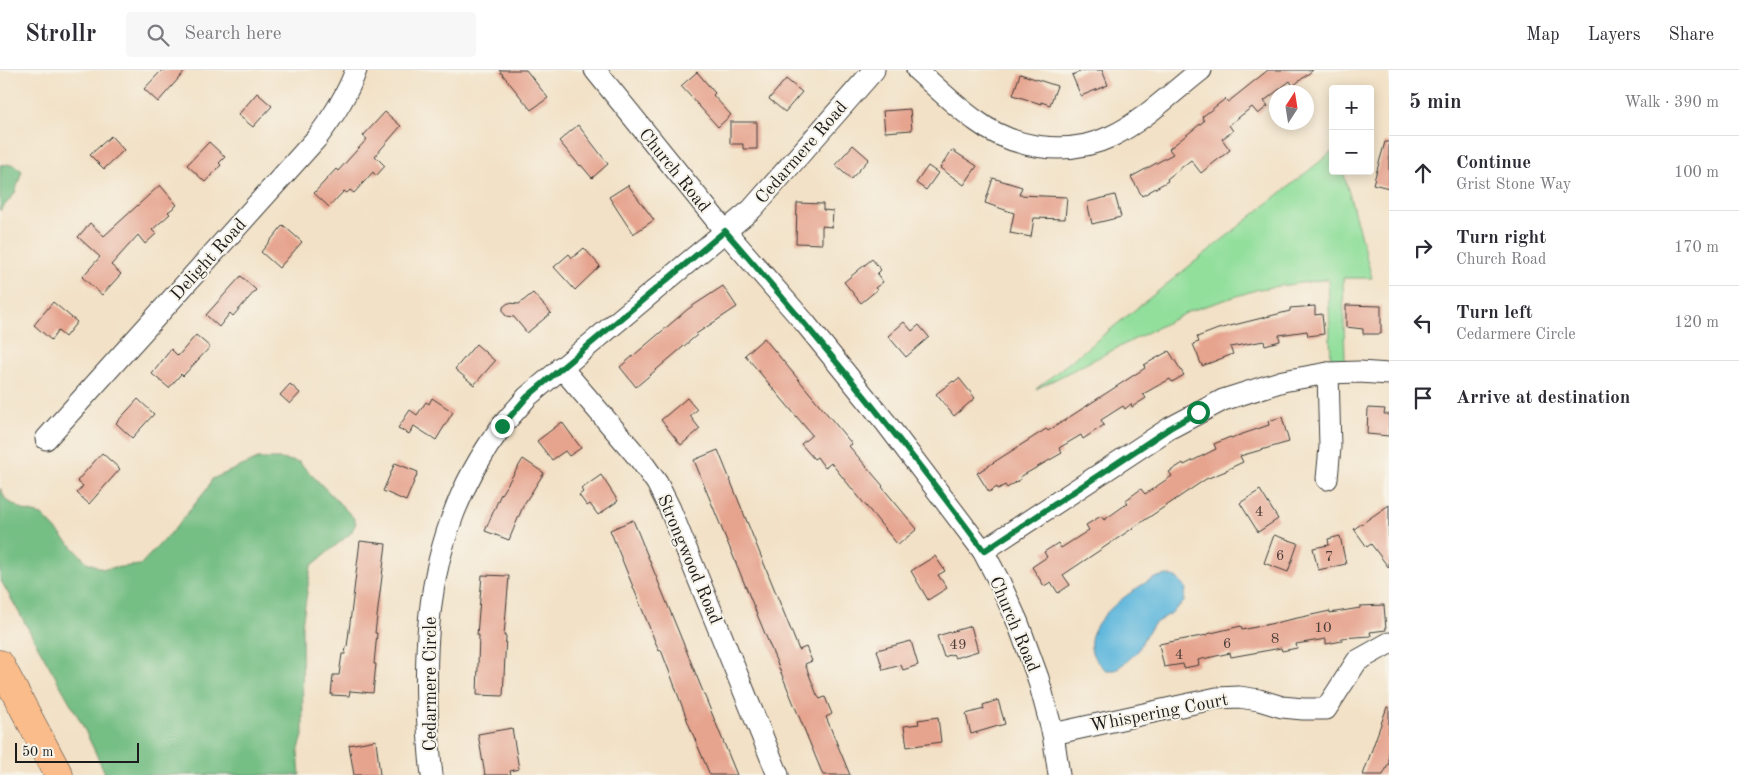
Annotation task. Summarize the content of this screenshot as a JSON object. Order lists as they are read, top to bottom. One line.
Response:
{"streets":{"street":["Cedarmere Road","Church Road","Delight Road","Strongwood Road","Cedarmere Circle","Whispering Court"]},"crossings":[["Cedarmere Road","Church Road"],["Cedarmere Road","Cedarmere Circle"],["Church Road","Cedarmere Circle"],["Church Road","Whispering Court"],["Strongwood Road","Cedarmere Circle"]],"house_numbers":["4","6","7","10","8","6","49","4"],"scale_bar":"50 m","north":"top","page":{"header":"Strollr","search":"Search here","nav":["Map","Layers","Share"],"heading":["5 min","Walk · 390 m"],"map_buttons":["+","−"],"list":[["Continue","Grist Stone Way","100 m"],["Turn right","Church Road","170 m"],["Turn left","Cedarmere Circle","120 m"],"Arrive at destination"],"scale":"50 m"}}
